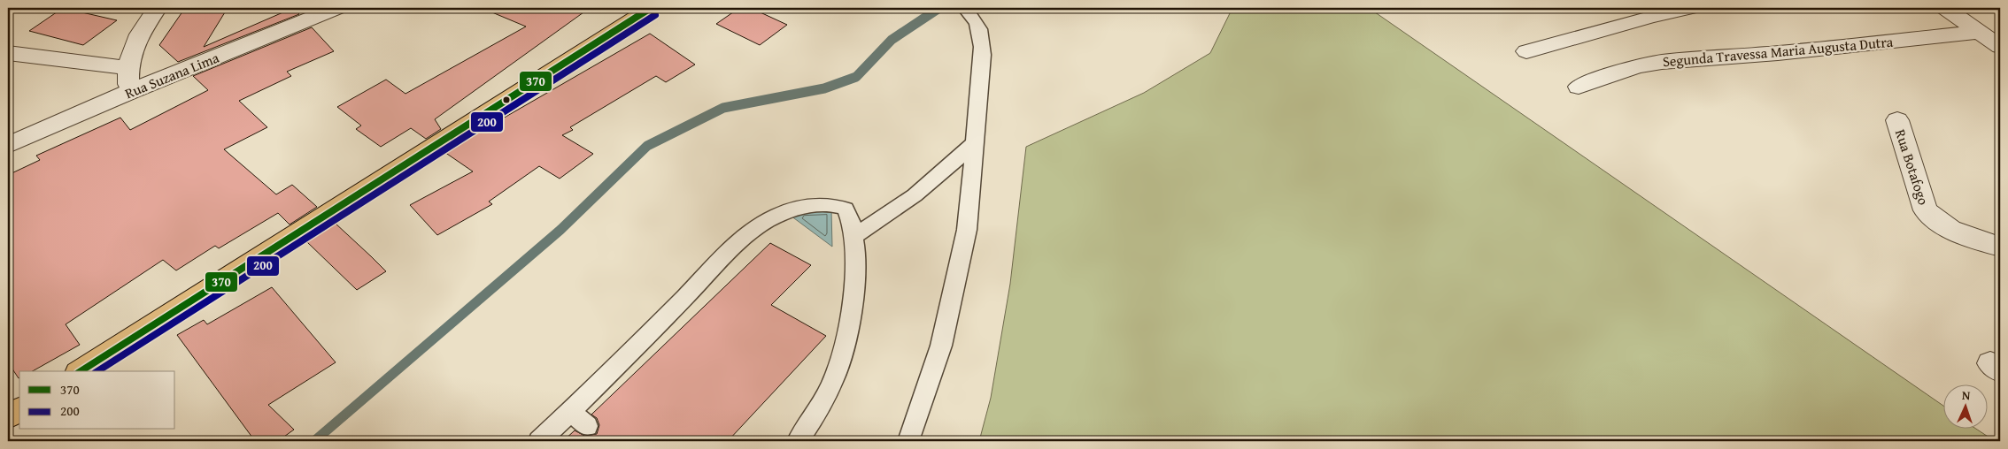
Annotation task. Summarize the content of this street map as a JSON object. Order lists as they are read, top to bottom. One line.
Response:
{"streets":{"street":["Segunda Travessa Maria Augusta Dutra","Rua Suzana Lima","Rua Botafogo"]},"lines":["transit line 370","transit line 200"],"legend":["370","200"],"north":"top"}
